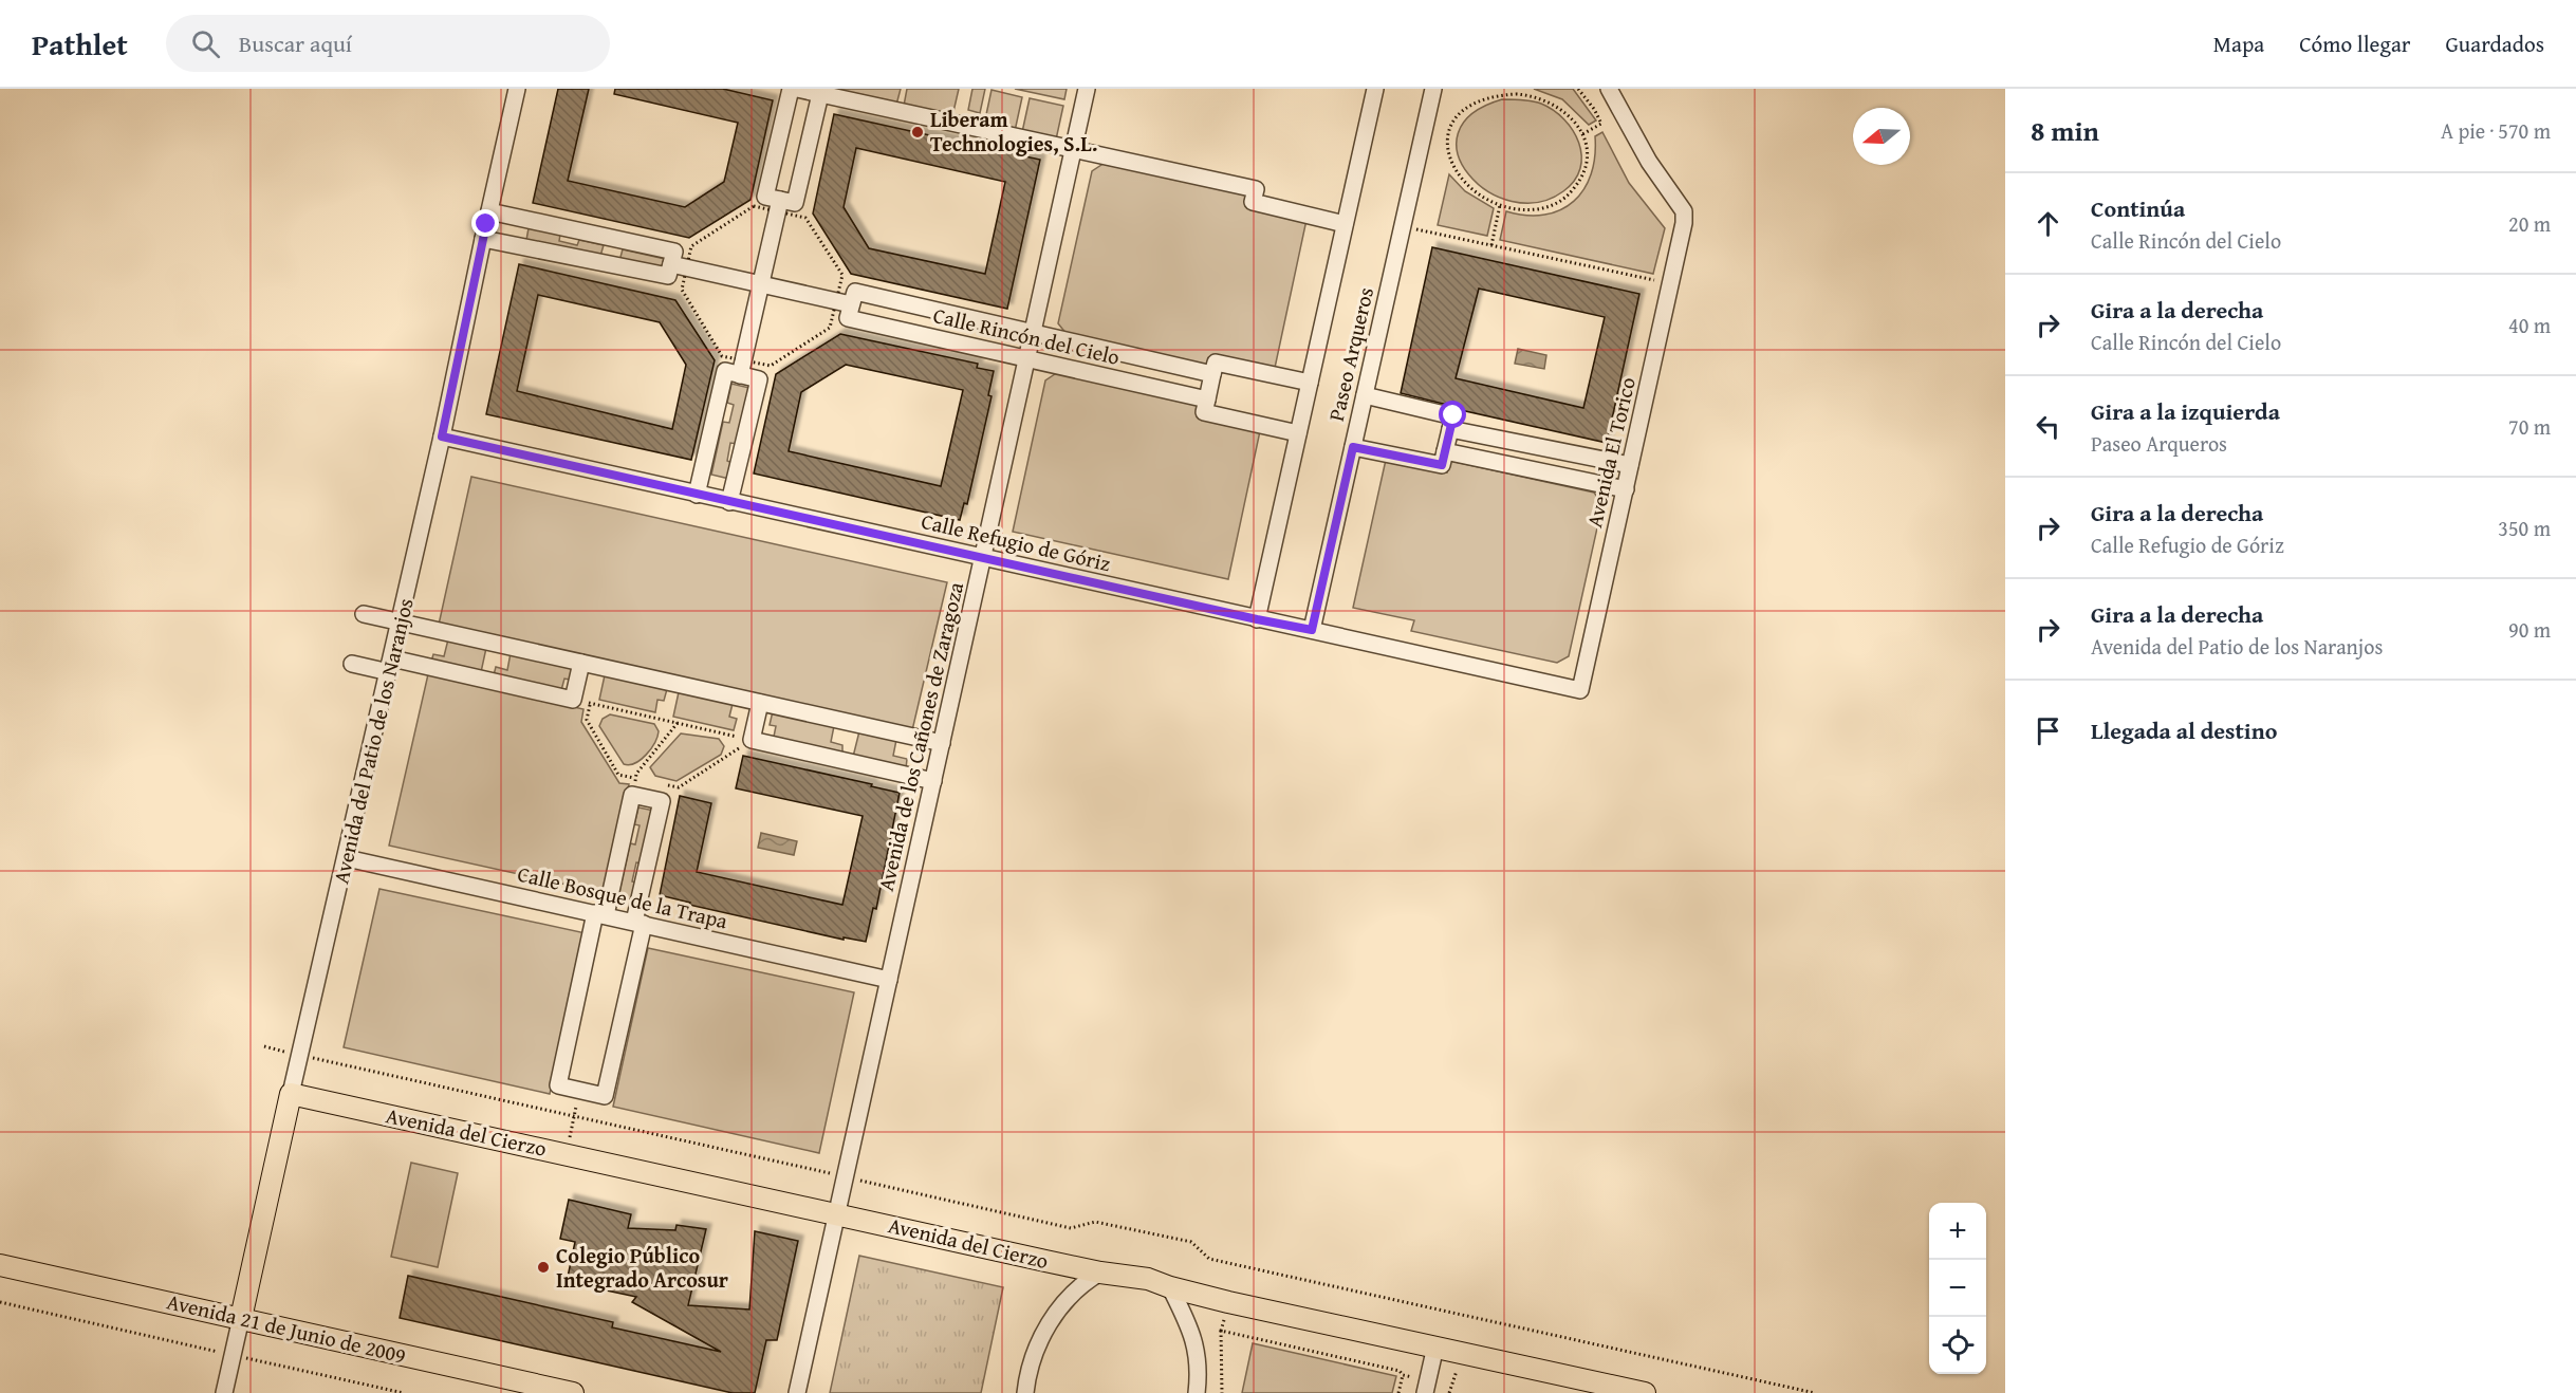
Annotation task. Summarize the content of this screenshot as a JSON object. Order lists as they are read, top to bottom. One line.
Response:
{"streets":{"main road":["Avenida del Patio de los Naranjos","Avenida del Cierzo","Avenida 21 de Junio de 2009"],"street":["Calle Rincón del Cielo","Paseo Arqueros","Avenida El Torico","Calle Refugio de Góriz","Avenida de los Cañones de Zaragoza","Calle Bosque de la Trapa"]},"crossings":[["Calle Rincón del Cielo","Avenida de los Cañones de Zaragoza"],["Paseo Arqueros","Calle Refugio de Góriz"],["Avenida El Torico","Calle Refugio de Góriz"],["Calle Refugio de Góriz","Avenida de los Cañones de Zaragoza"],["Calle Refugio de Góriz","Avenida del Patio de los Naranjos"],["Avenida de los Cañones de Zaragoza","Calle Bosque de la Trapa"],["Avenida de los Cañones de Zaragoza","Avenida del Cierzo"],["Avenida del Patio de los Naranjos","Calle Bosque de la Trapa"],["Avenida del Patio de los Naranjos","Avenida del Cierzo"],["Avenida del Patio de los Naranjos","Avenida 21 de Junio de 2009"]],"places":["Liberam Technologies, S.L.","Colegio Público Integrado Arcosur"],"north":"left","page":{"header":"Pathlet","search":"Buscar aquí","nav":["Mapa","Cómo llegar","Guardados"],"heading":["8 min","A pie · 570 m"],"list":[["Continúa","Calle Rincón del Cielo","20 m"],["Gira a la derecha","Calle Rincón del Cielo","40 m"],["Gira a la izquierda","Paseo Arqueros","70 m"],["Gira a la derecha","Calle Refugio de Góriz","350 m"],["Gira a la derecha","Avenida del Patio de los Naranjos","90 m"],"Llegada al destino"],"map_buttons":["+","−"]}}
